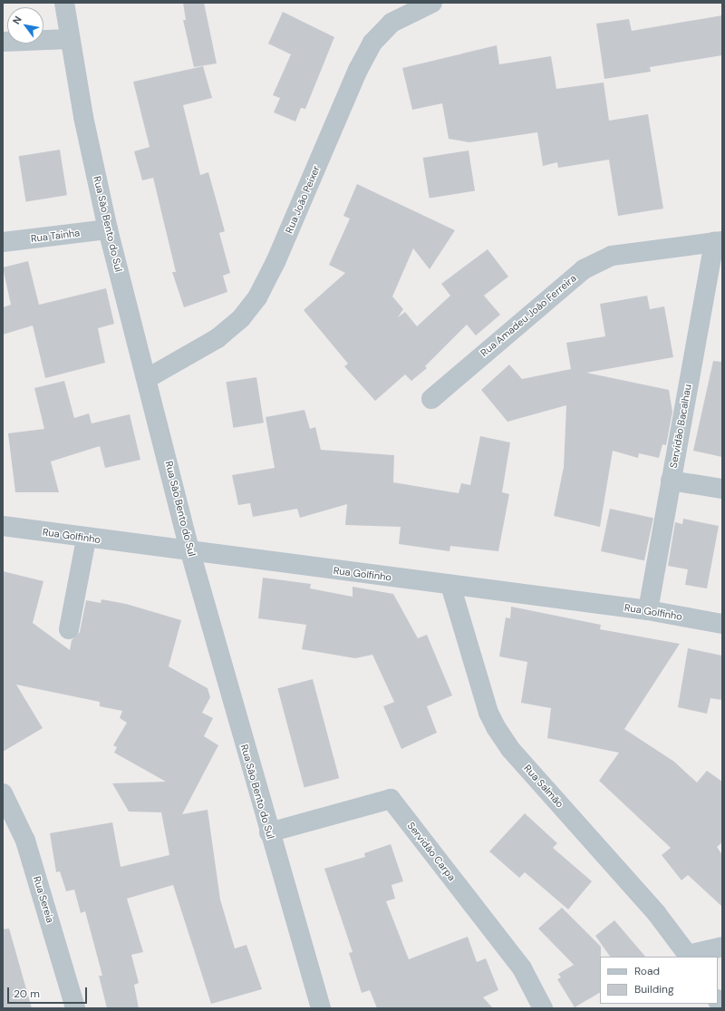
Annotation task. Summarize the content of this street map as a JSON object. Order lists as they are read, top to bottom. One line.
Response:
{"streets":{"street":["Rua João Peixer","Rua São Bento do Sul","Rua Tainha","Rua Amadeu João Ferreira","Servidão Bacalhau","Rua Golfinho","Rua Salmão","Servidão Carpa","Rua Sereia"]},"crossings":[["Rua João Peixer","Rua São Bento do Sul"],["Rua São Bento do Sul","Rua Tainha"],["Rua São Bento do Sul","Rua Golfinho"],["Rua São Bento do Sul","Servidão Carpa"],["Rua Amadeu João Ferreira","Servidão Bacalhau"],["Servidão Bacalhau","Rua Golfinho"],["Rua Golfinho","Rua Salmão"]],"legend":["Road","Building"],"scale_bar":"20 m","north":"top left"}
